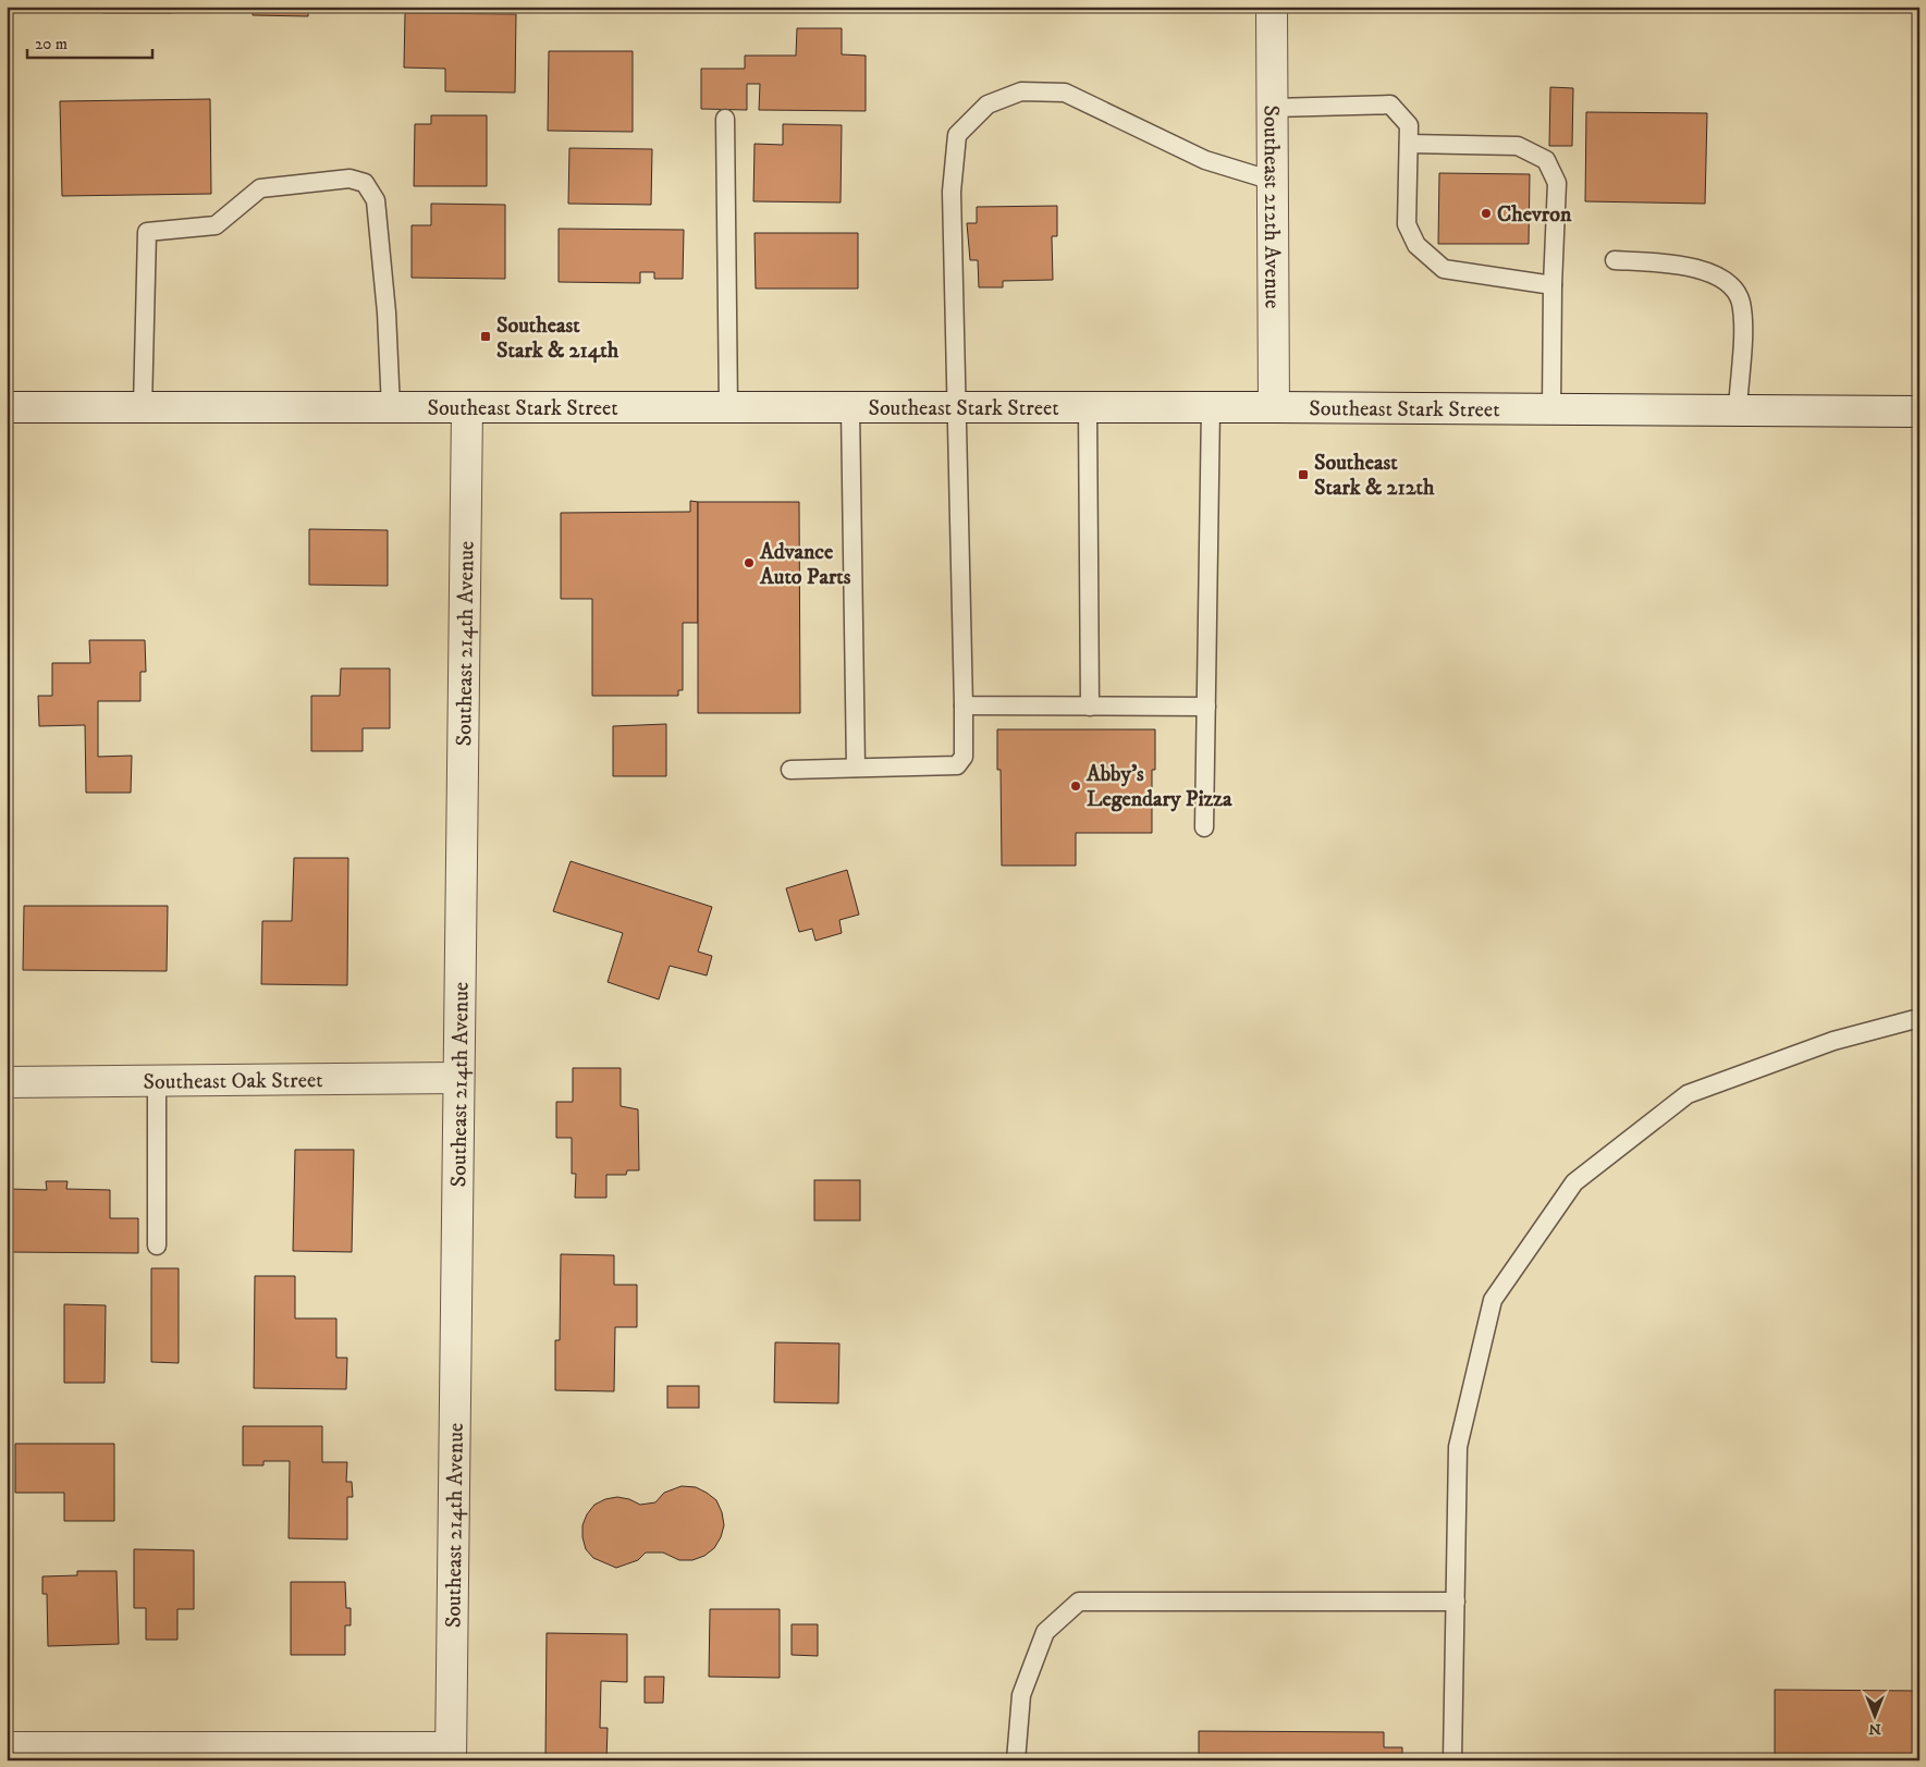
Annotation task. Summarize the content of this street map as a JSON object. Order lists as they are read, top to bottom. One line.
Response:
{"streets":{"street":["Southeast 212th Avenue","Southeast Stark Street","Southeast 214th Avenue","Southeast Oak Street"]},"crossings":[["Southeast 212th Avenue","Southeast Stark Street"],["Southeast Stark Street","Southeast 214th Avenue"],["Southeast 214th Avenue","Southeast Oak Street"]],"places":{"other":["Chevron","Advance Auto Parts","Abby's Legendary Pizza"],"transit":["Southeast Stark & 214th","Southeast Stark & 212th"]},"scale_bar":"20 m","north":"bottom"}
